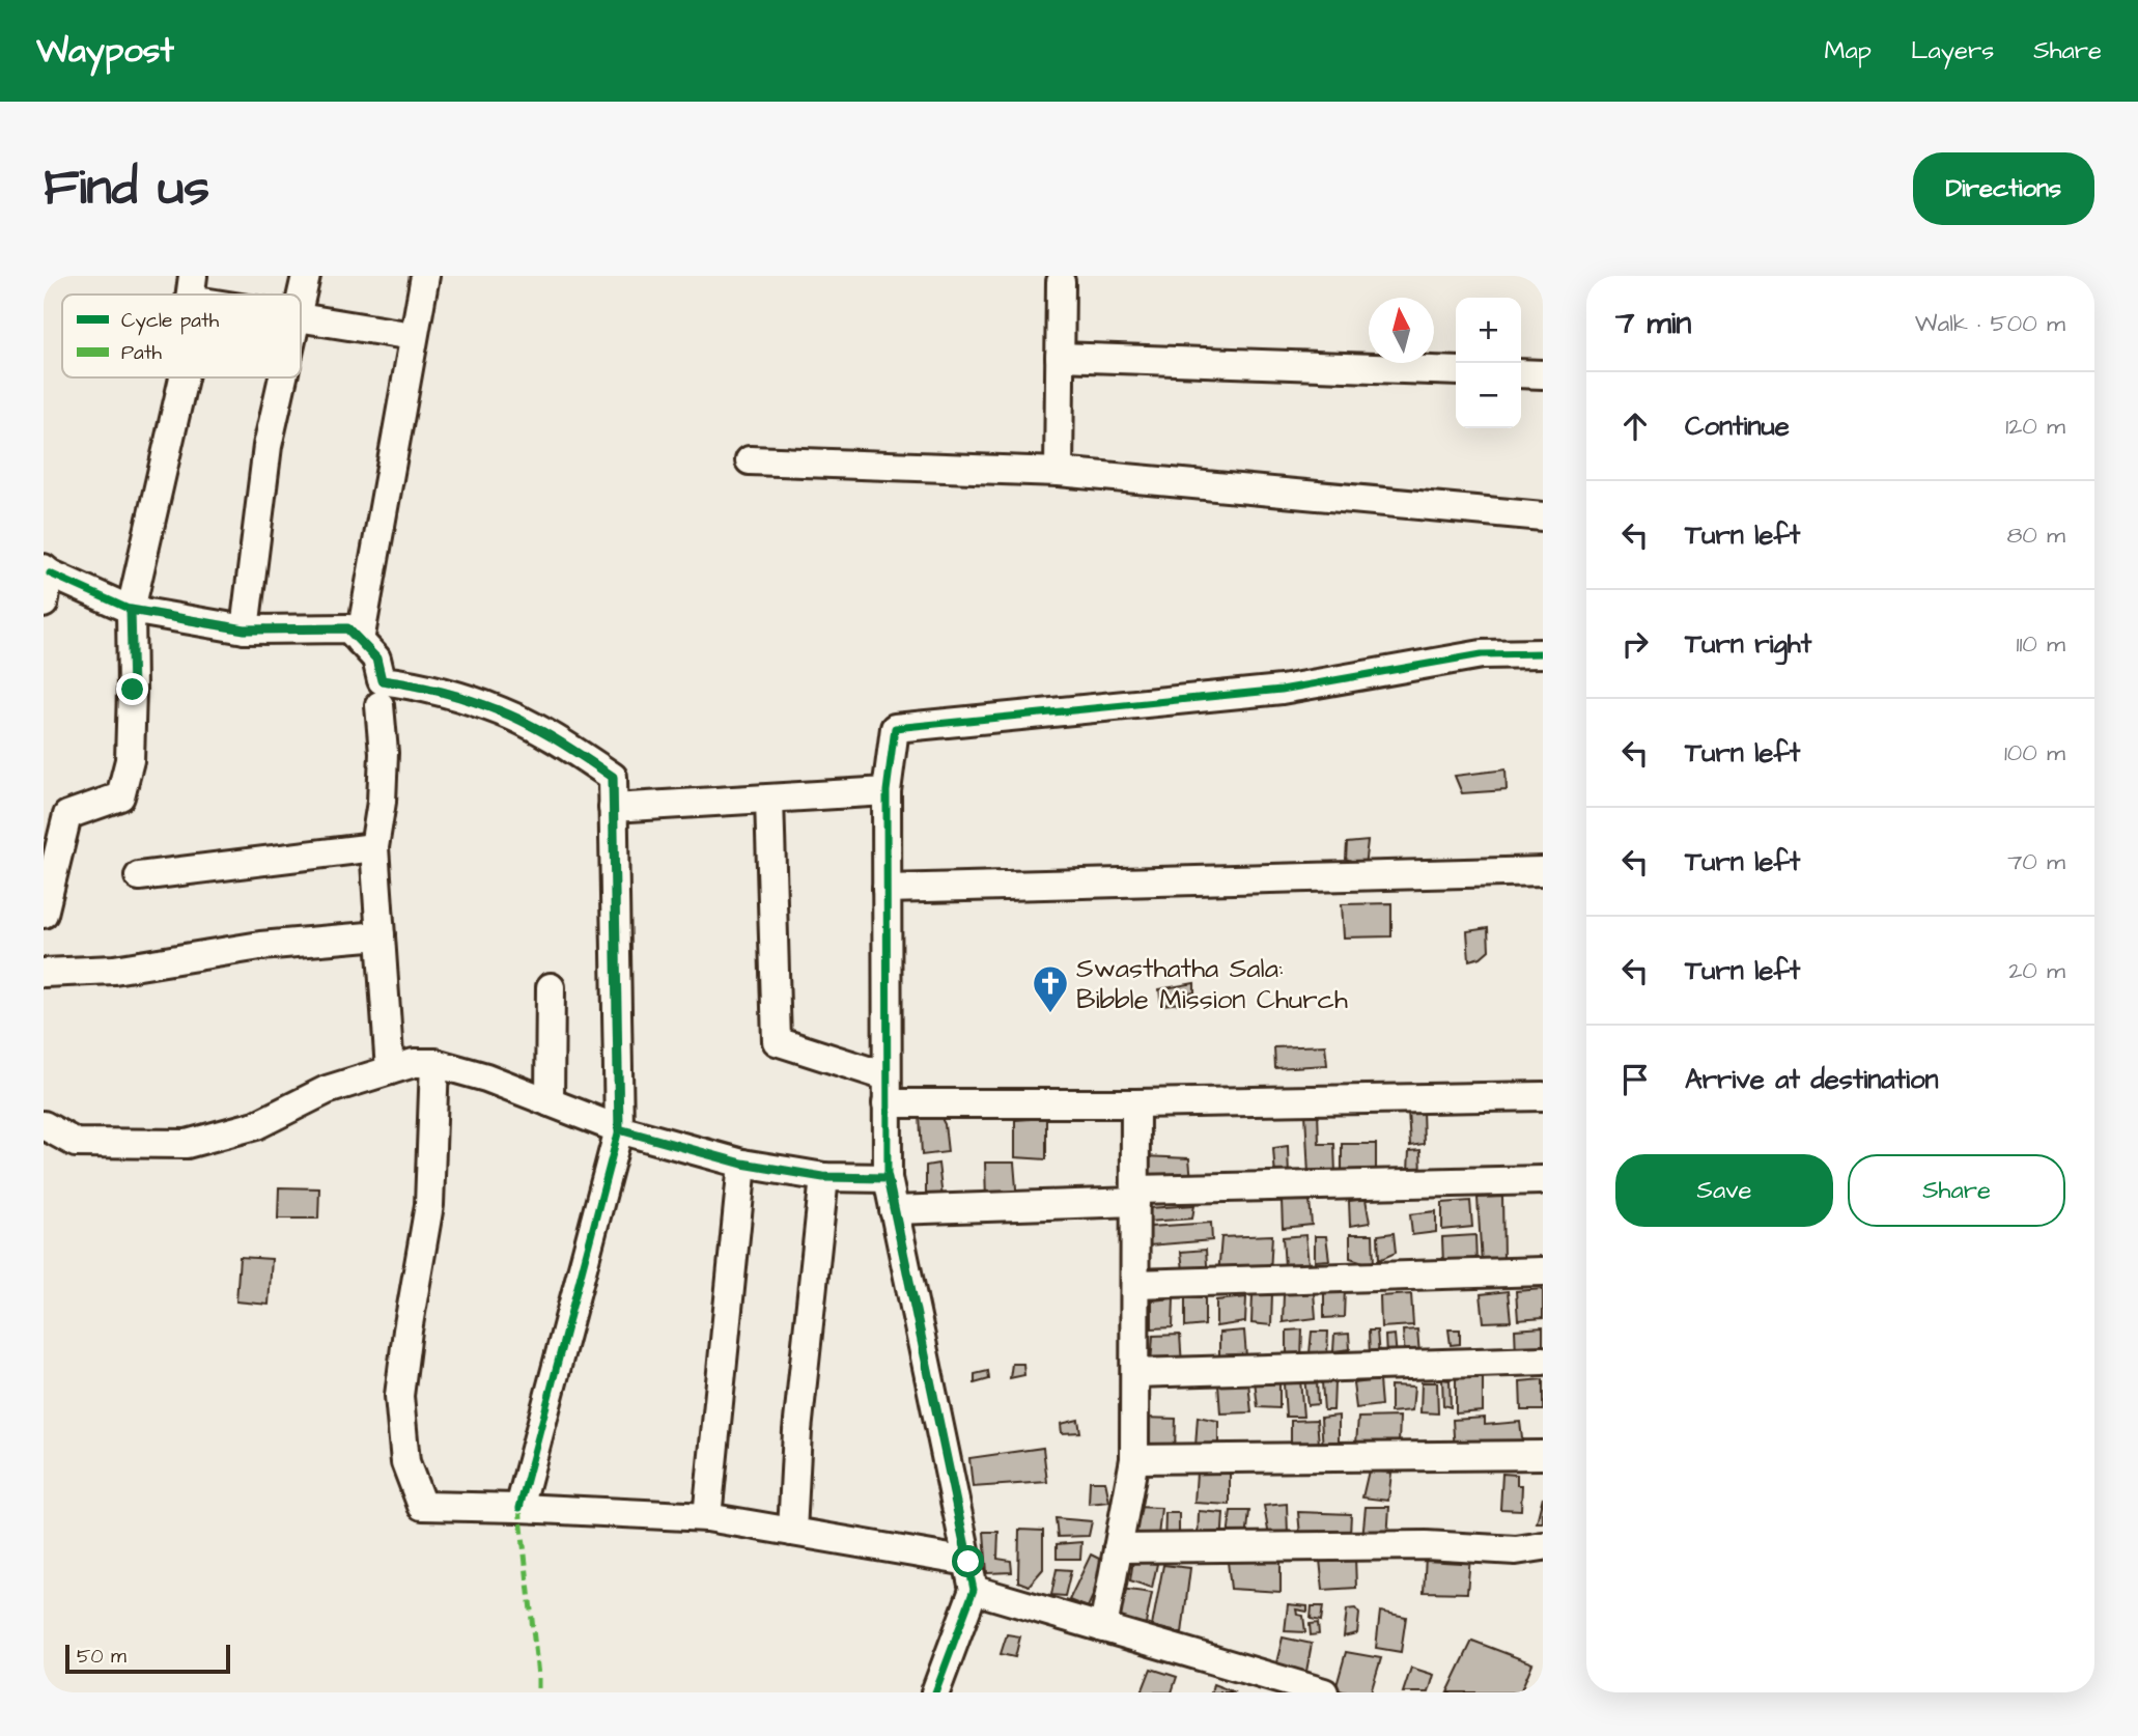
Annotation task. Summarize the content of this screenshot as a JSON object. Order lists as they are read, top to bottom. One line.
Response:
{"places":{"church":["Swasthatha Sala: Bibble Mission Church"]},"legend":["Cycle path","Path"],"scale_bar":"50 m","north":"top","page":{"header":"Waypost","nav":["Map","Layers","Share"],"buttons":["Directions",["Save","Share"]],"title":"Find us","heading":["7 min","Walk · 500 m"],"map_buttons":["+","−"],"list":[["Continue","120 m"],["Turn left","80 m"],["Turn right","110 m"],["Turn left","100 m"],["Turn left","70 m"],["Turn left","20 m"],"Arrive at destination"],"scale":"50 m"}}
